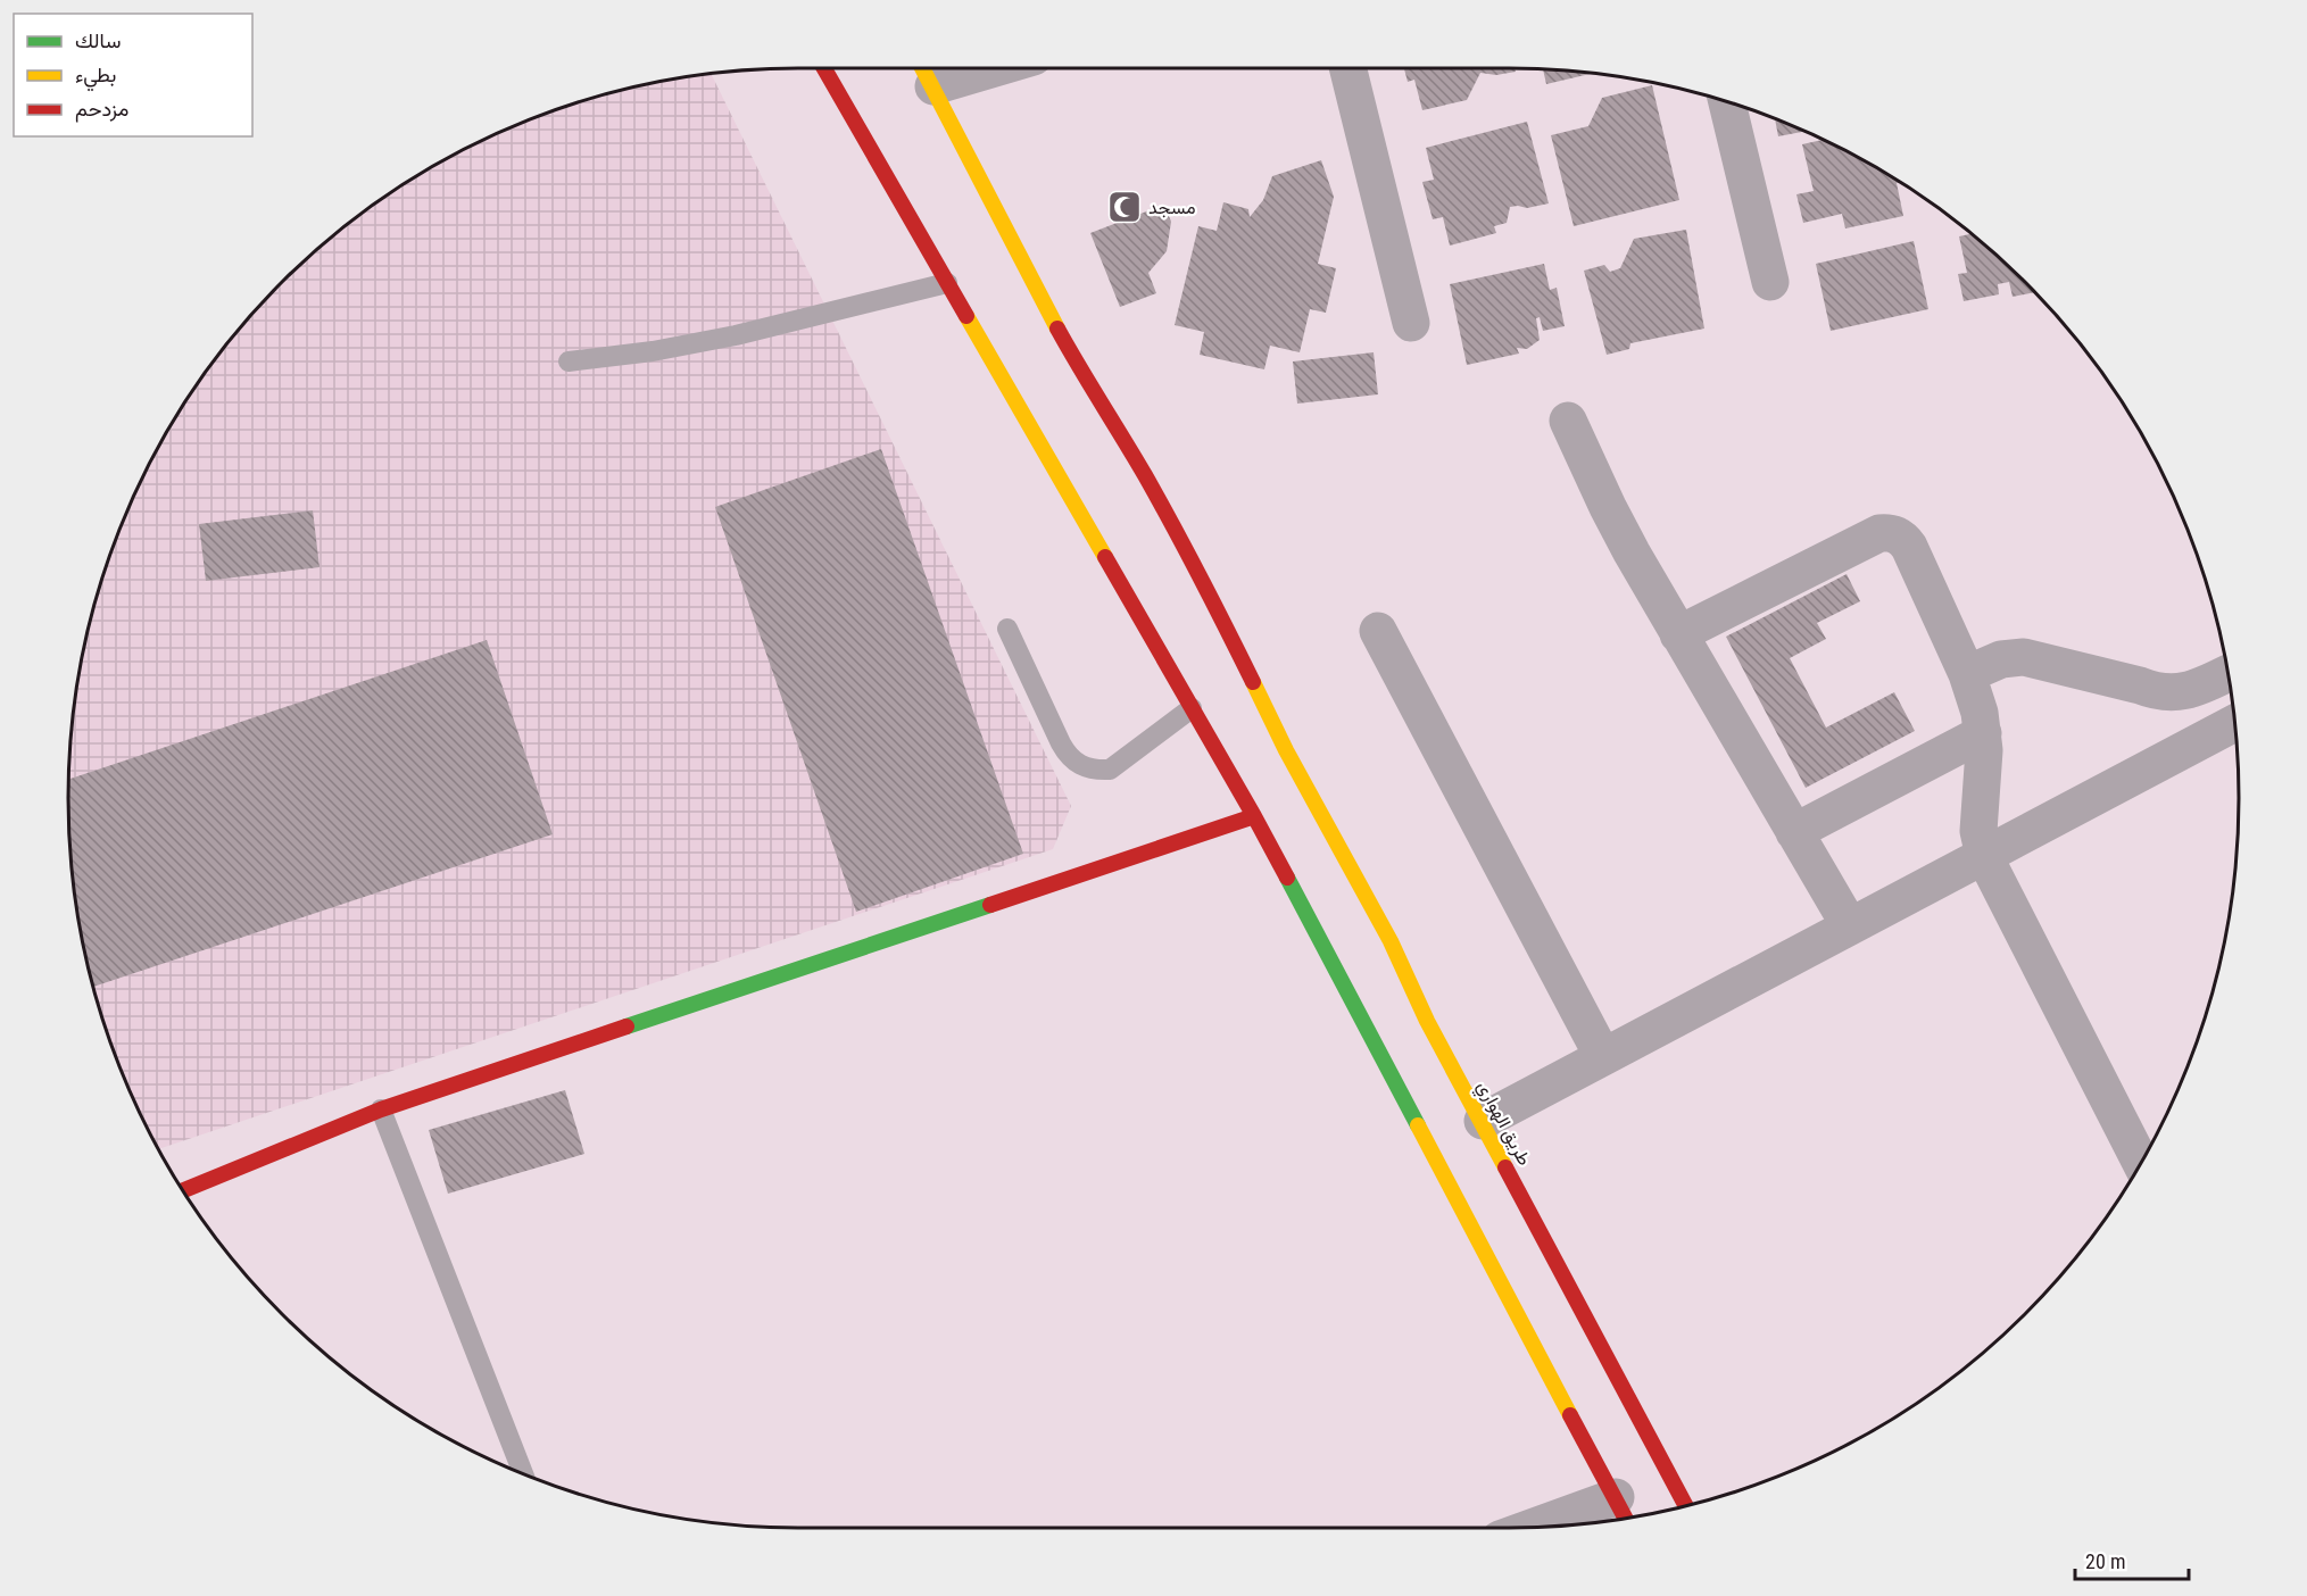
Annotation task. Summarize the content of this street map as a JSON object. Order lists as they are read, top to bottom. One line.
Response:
{"streets":{"main road":["طريق الهواري"]},"places":{"mosque":["مسجد"]},"legend":["سالك","بطيء","مزدحم"],"scale_bar":"20 m"}
